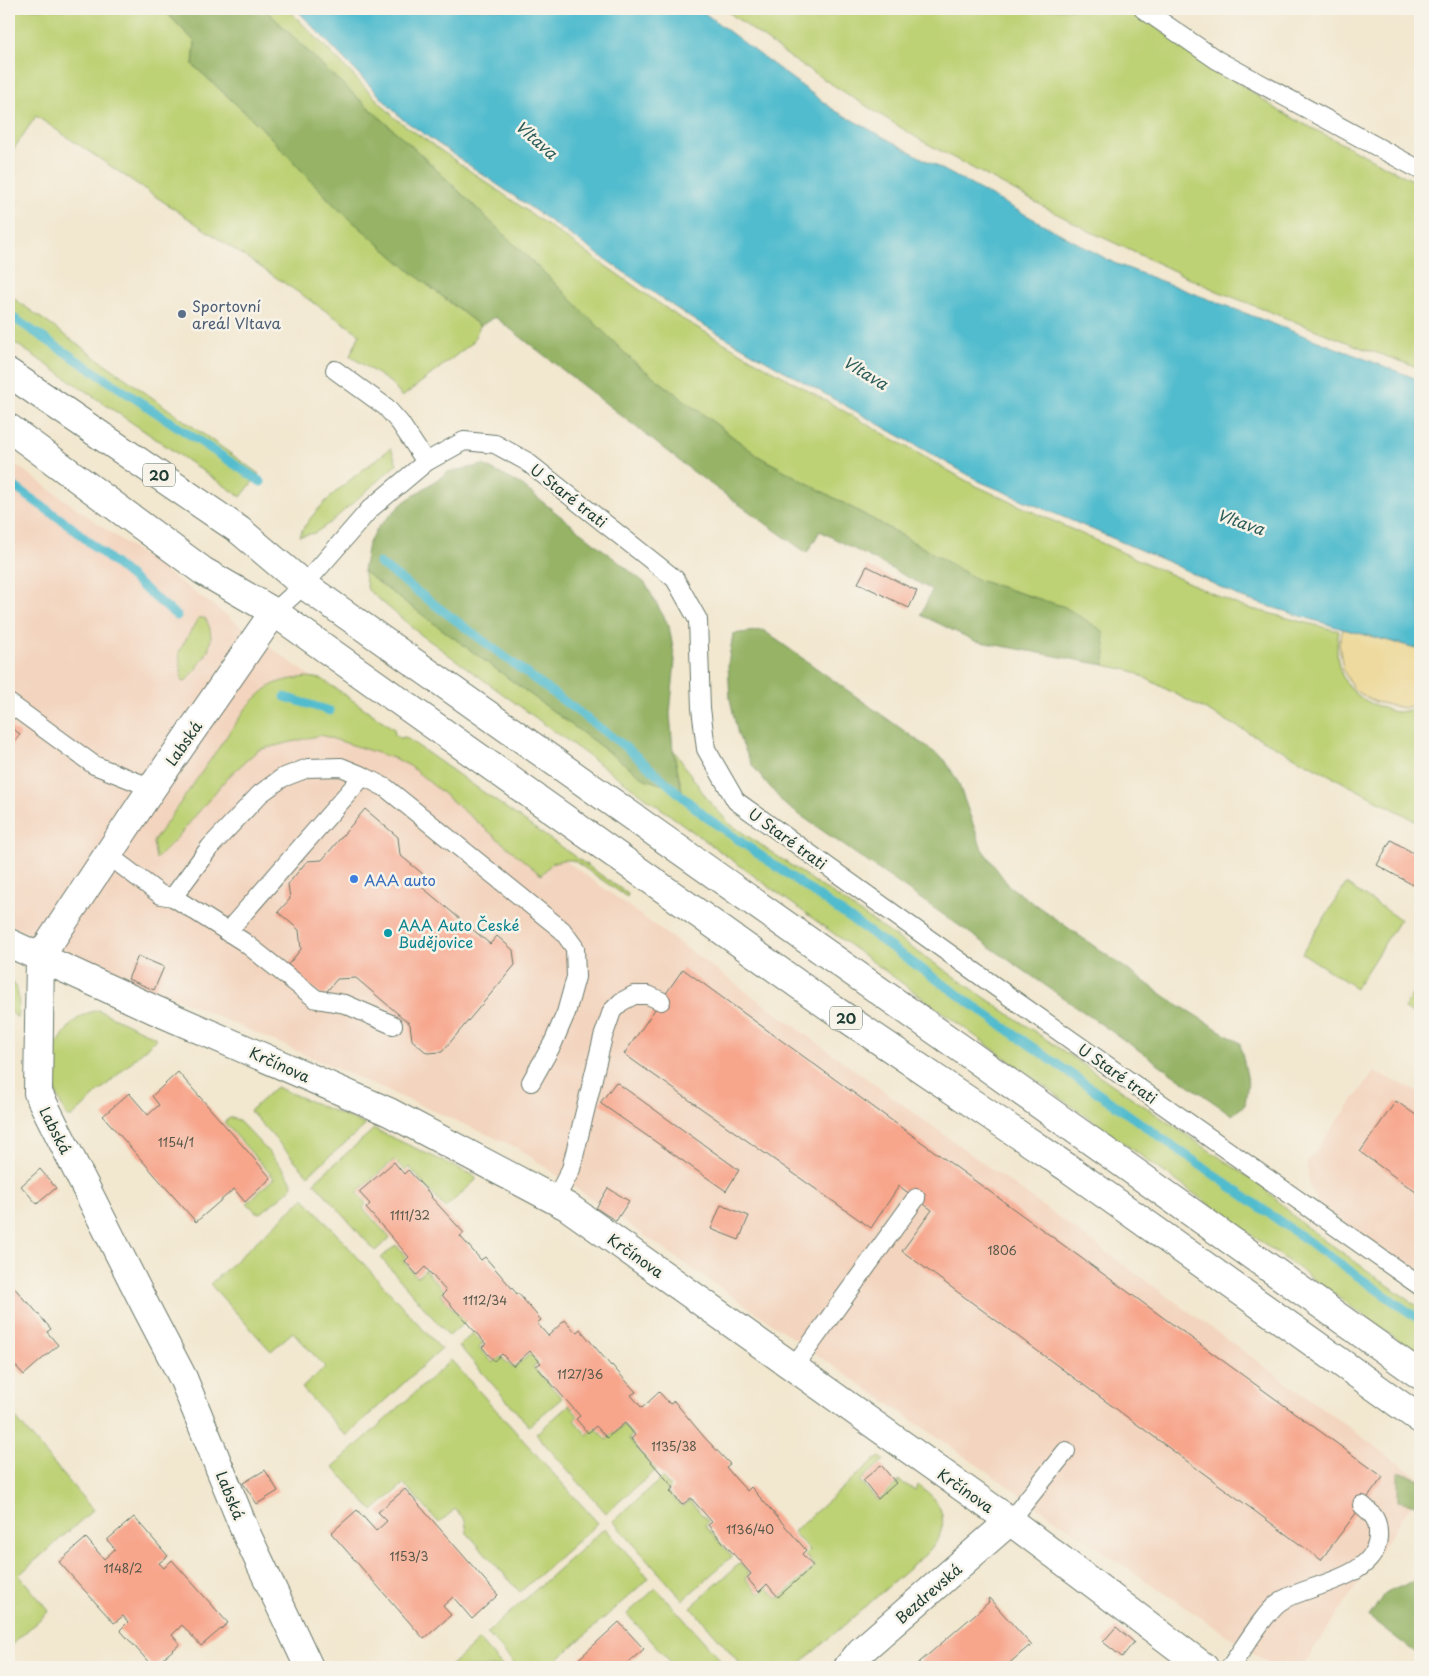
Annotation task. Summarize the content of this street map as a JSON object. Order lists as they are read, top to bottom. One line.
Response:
{"streets":{"main road":["20","Labská","Krčínova","Bezdrevská"],"lane":["U Staré trati"]},"crossings":[["20","U Staré trati"],["20","Labská"],["U Staré trati","Labská"],["Labská","Krčínova"],["Krčínova","Bezdrevská"]],"water":["Vltava"],"places":["Sportovní areál Vltava","AAA auto","AAA Auto České Budějovice"],"house_numbers":["1154/1","1111/32","1806","1112/34","1127/36","1135/38","1136/40","1153/3","1148/2"]}
